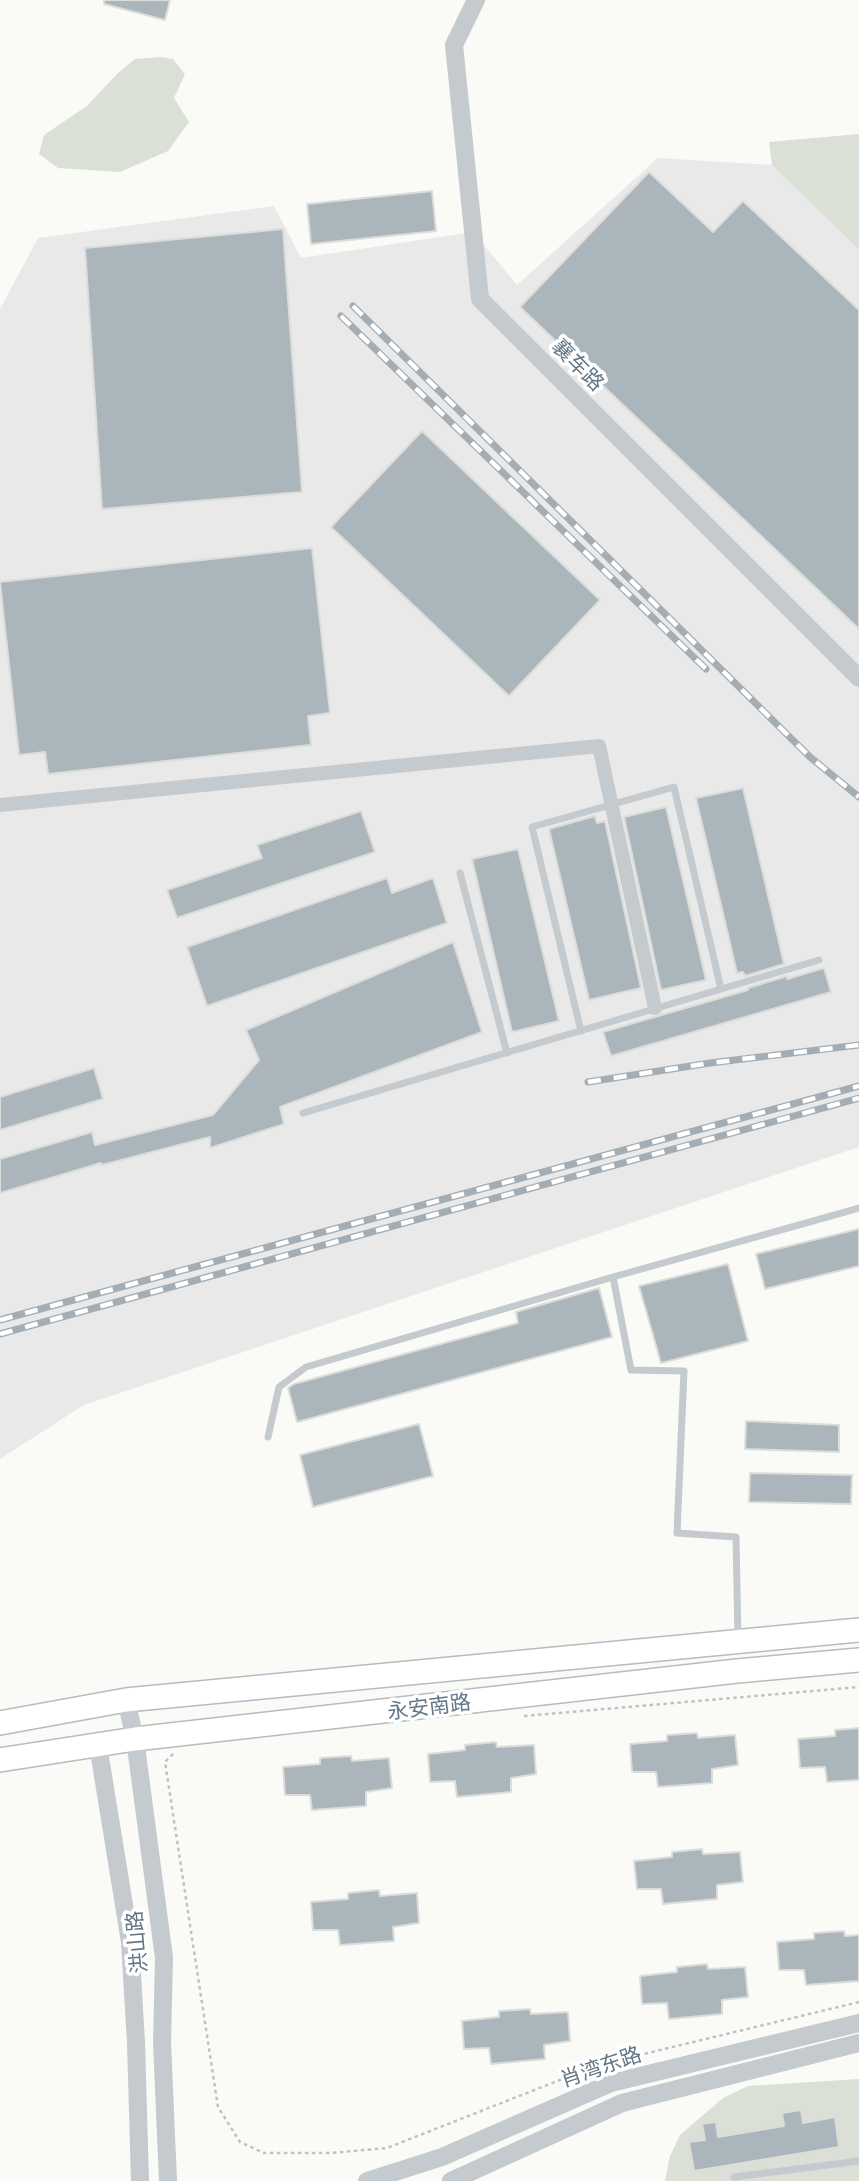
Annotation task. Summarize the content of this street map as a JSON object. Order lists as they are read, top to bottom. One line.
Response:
{"streets":{"main road":["永安南路"],"street":["襄车路","洪山路","肖湾东路"]},"crossings":[["永安南路","洪山路"]]}
